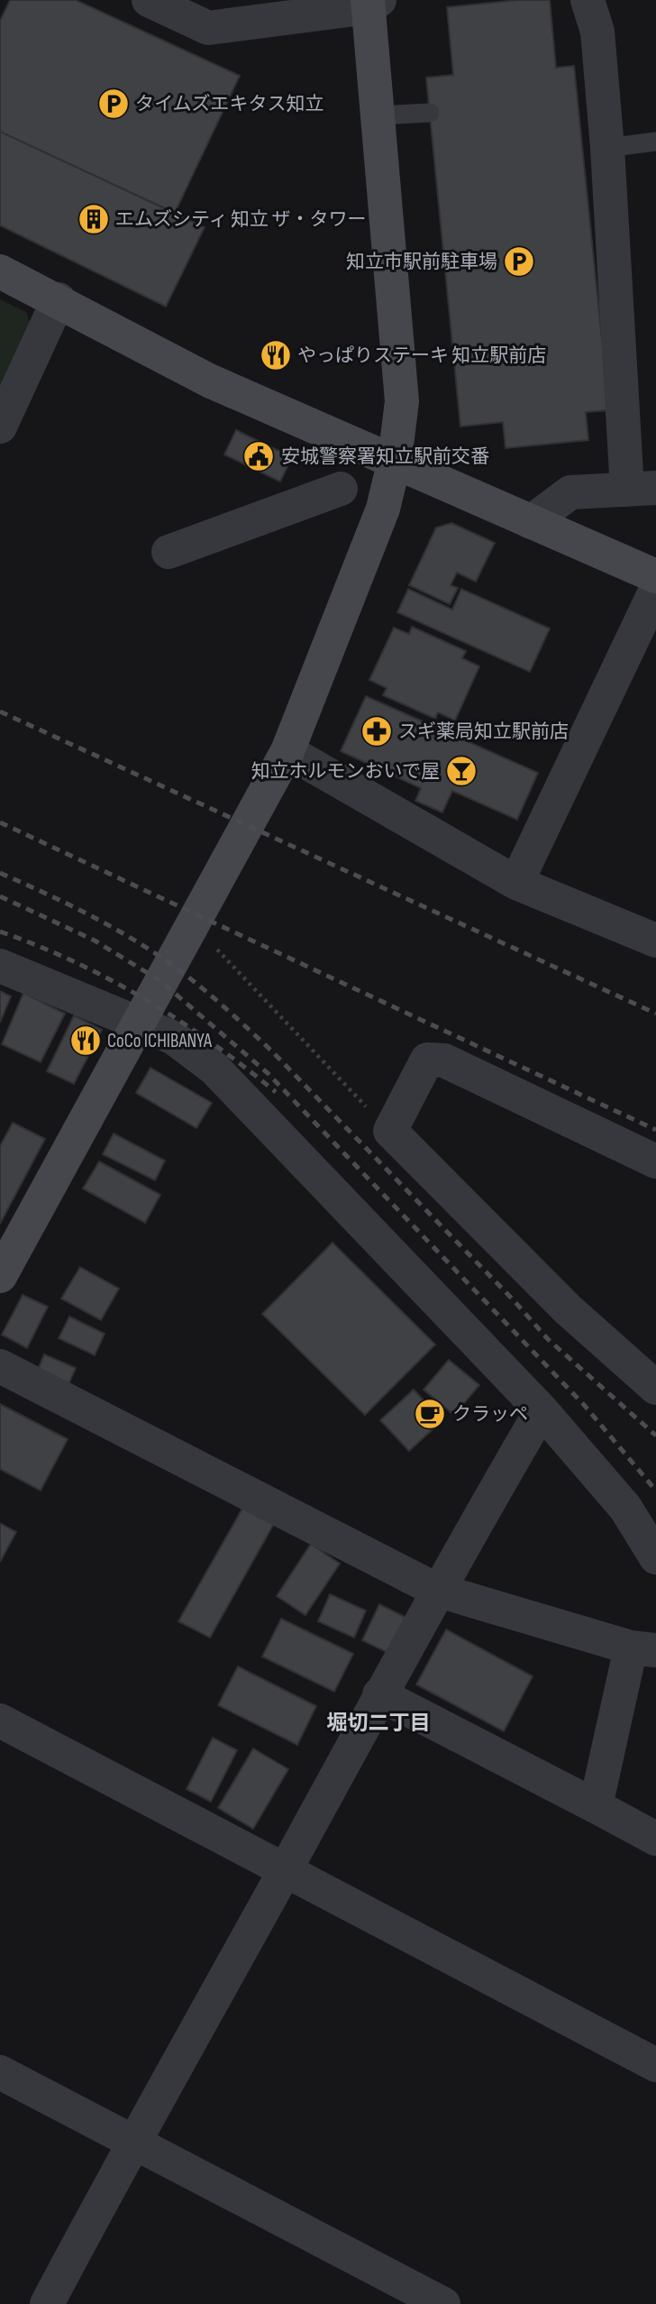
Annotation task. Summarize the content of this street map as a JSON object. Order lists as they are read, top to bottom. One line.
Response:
{"districts":["堀切二丁目"],"places":{"parking":["タイムズエキタス知立","知立市駅前駐車場"],"building":["エムズシティ 知立 ザ・タワー"],"restaurant":["やっぱりステーキ 知立駅前店","CoCo ICHIBANYA"],"public building":["安城警察署知立駅前交番"],"pharmacy":["スギ薬局知立駅前店"],"bar":["知立ホルモンおいで屋"],"cafe":["クラッペ"]}}
